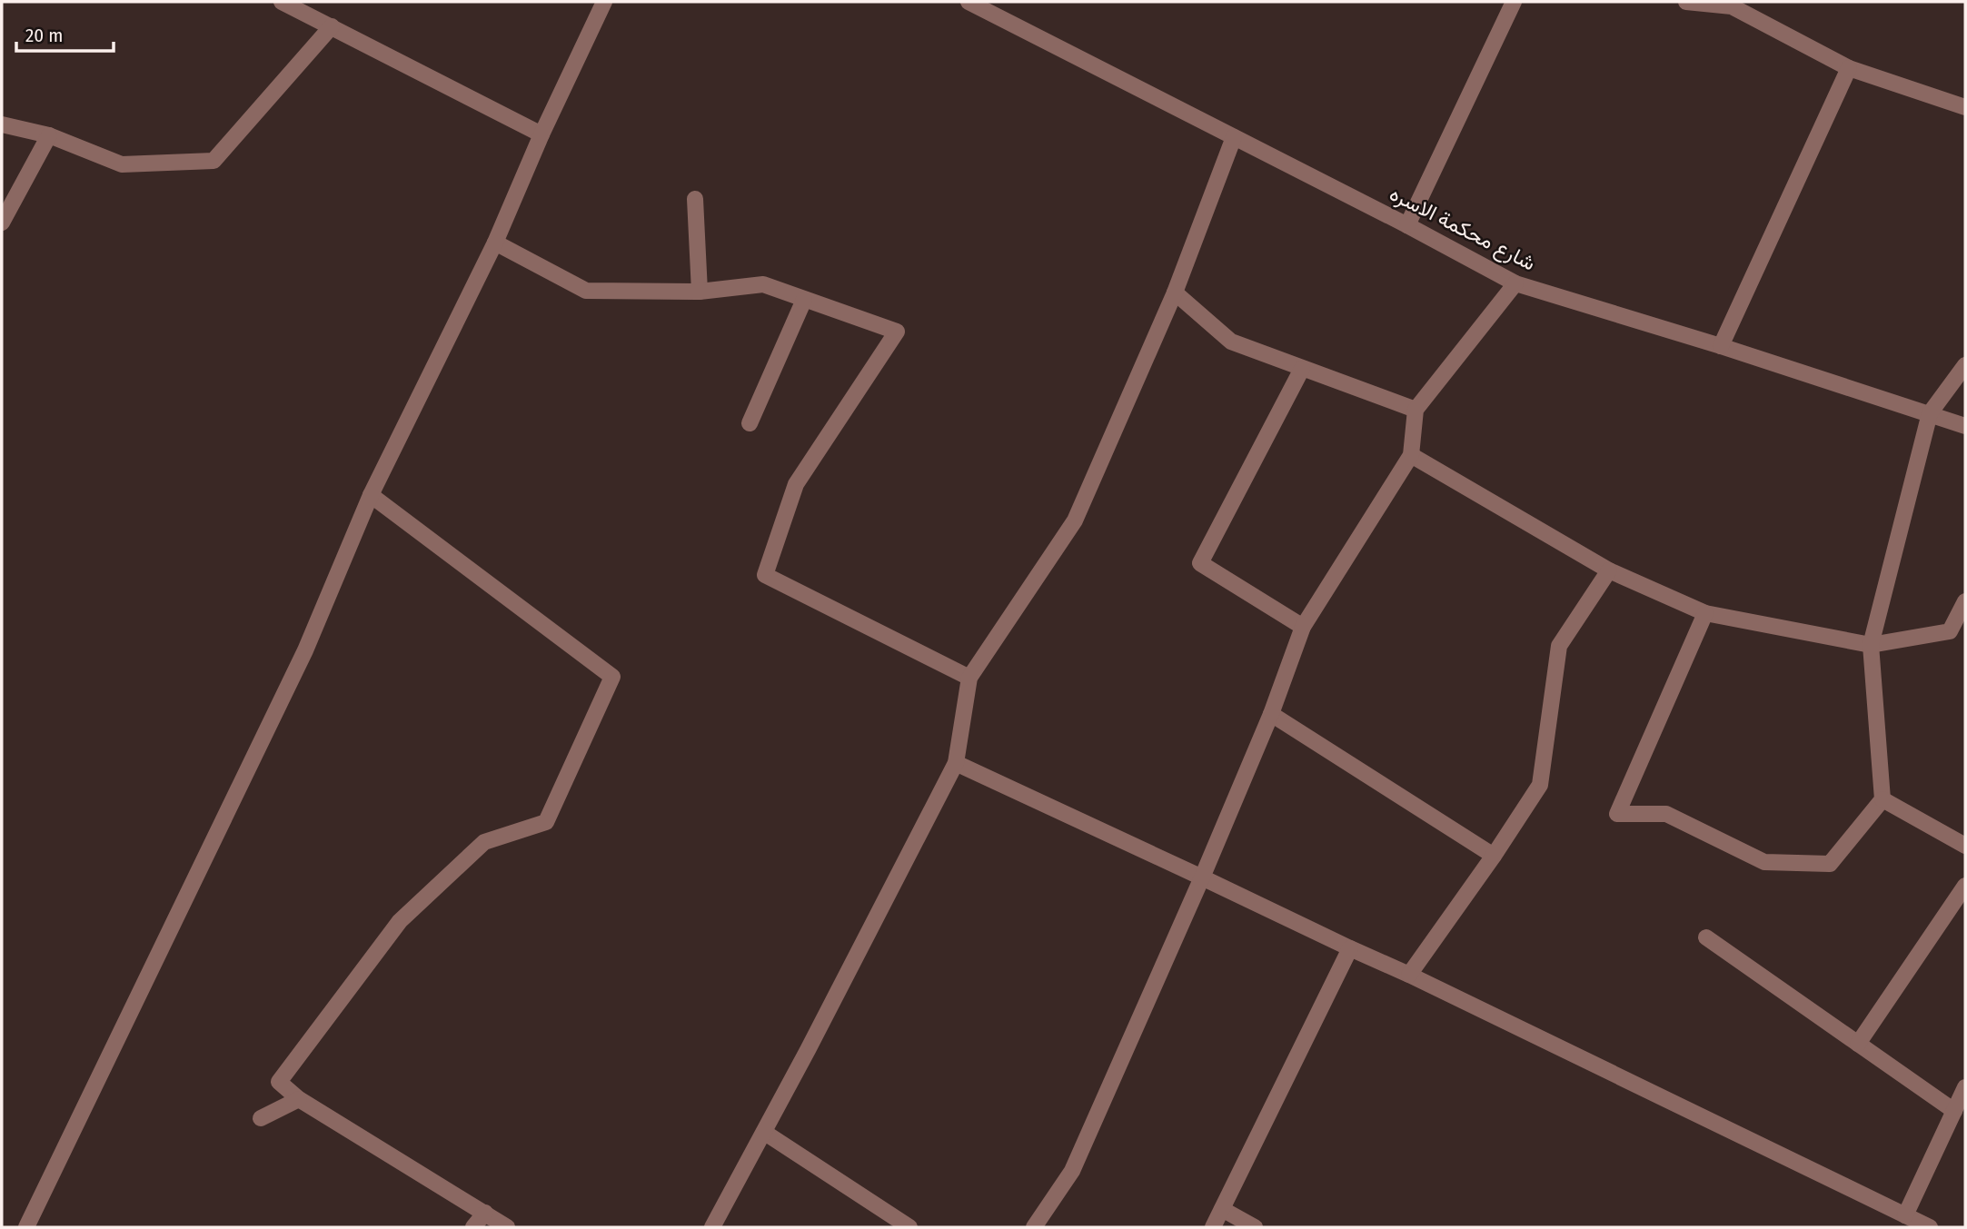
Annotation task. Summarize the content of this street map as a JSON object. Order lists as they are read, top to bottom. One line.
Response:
{"streets":{"street":["شارع محكمة الاسره"]},"scale_bar":"20 m"}
